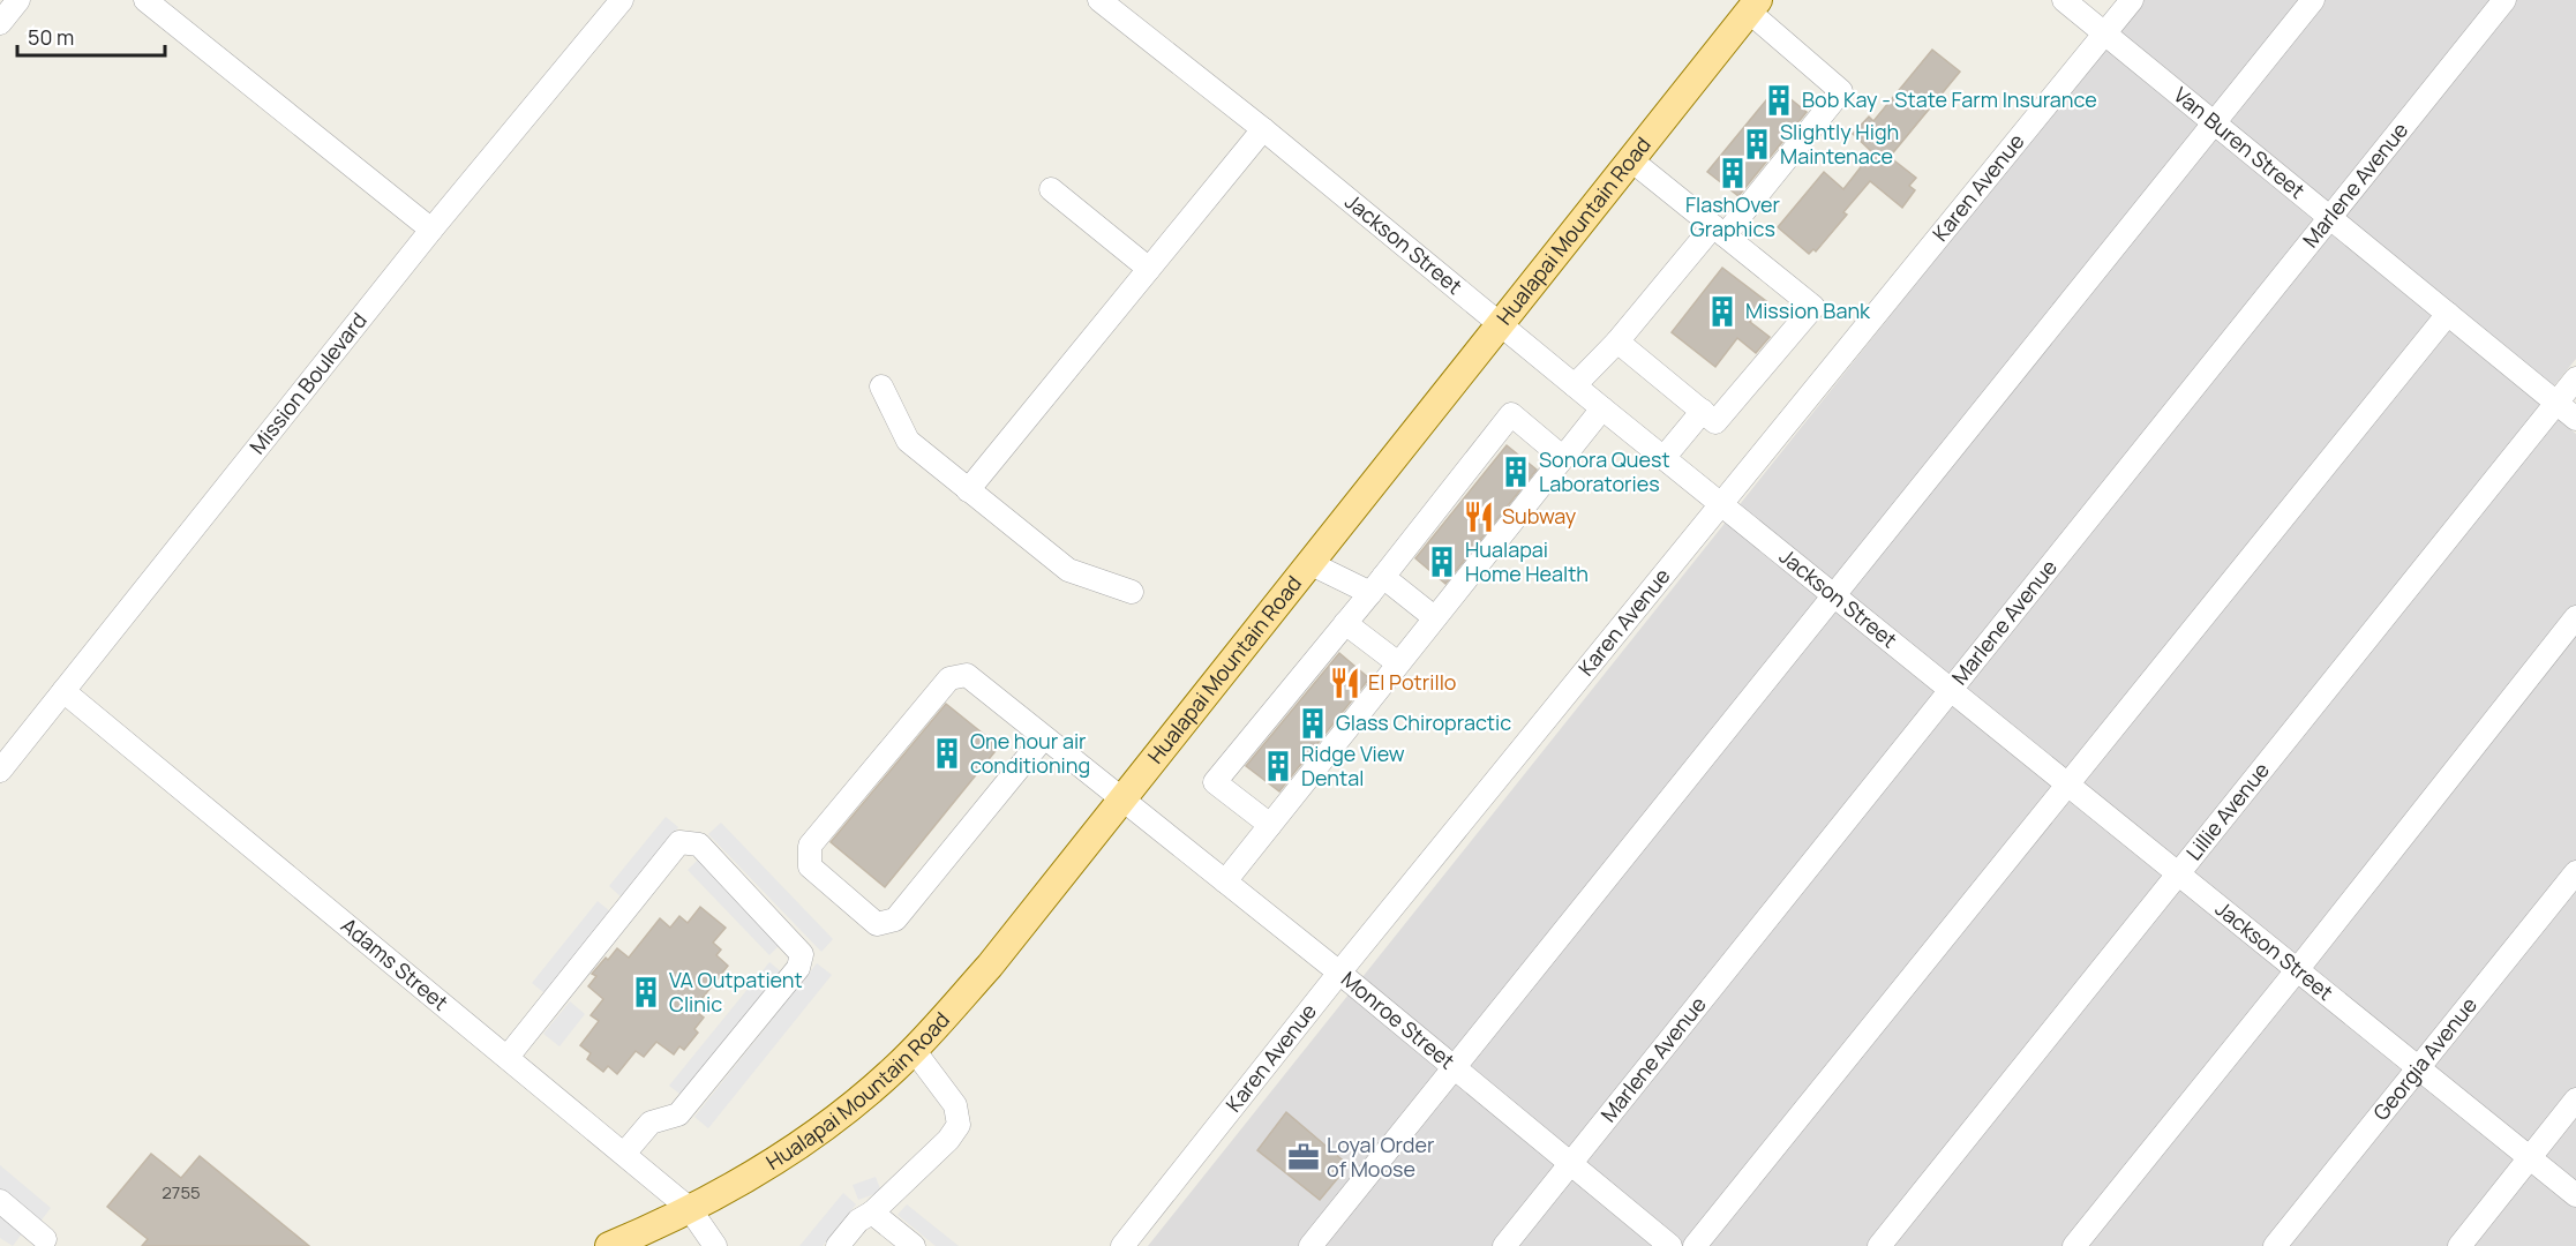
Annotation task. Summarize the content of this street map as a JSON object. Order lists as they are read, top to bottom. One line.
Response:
{"streets":{"main road":["Hualapai Mountain Road"],"street":["Van Buren Street","Marlene Avenue","Karen Avenue","Jackson Street","Mission Boulevard","Lillie Avenue","Adams Street","Monroe Street","Georgia Avenue"]},"crossings":[["Van Buren Street","Marlene Avenue"],["Van Buren Street","Karen Avenue"],["Van Buren Street","Lillie Avenue"],["Marlene Avenue","Jackson Street"],["Marlene Avenue","Monroe Street"],["Karen Avenue","Jackson Street"],["Karen Avenue","Monroe Street"],["Hualapai Mountain Road","Jackson Street"],["Hualapai Mountain Road","Adams Street"],["Hualapai Mountain Road","Monroe Street"],["Jackson Street","Lillie Avenue"],["Jackson Street","Georgia Avenue"],["Mission Boulevard","Adams Street"]],"places":{"building":["Bob Kay - State Farm Insurance","Slightly High Maintenace","FlashOver Graphics","Mission Bank","Sonora Quest Laboratories","Hualapai Home Health","Glass Chiropractic","One hour air conditioning","Ridge View Dental","VA Outpatient Clinic"],"restaurant":["Subway","El Potrillo"],"office":["Loyal Order of Moose"]},"house_numbers":["2755"],"scale_bar":"50 m"}
